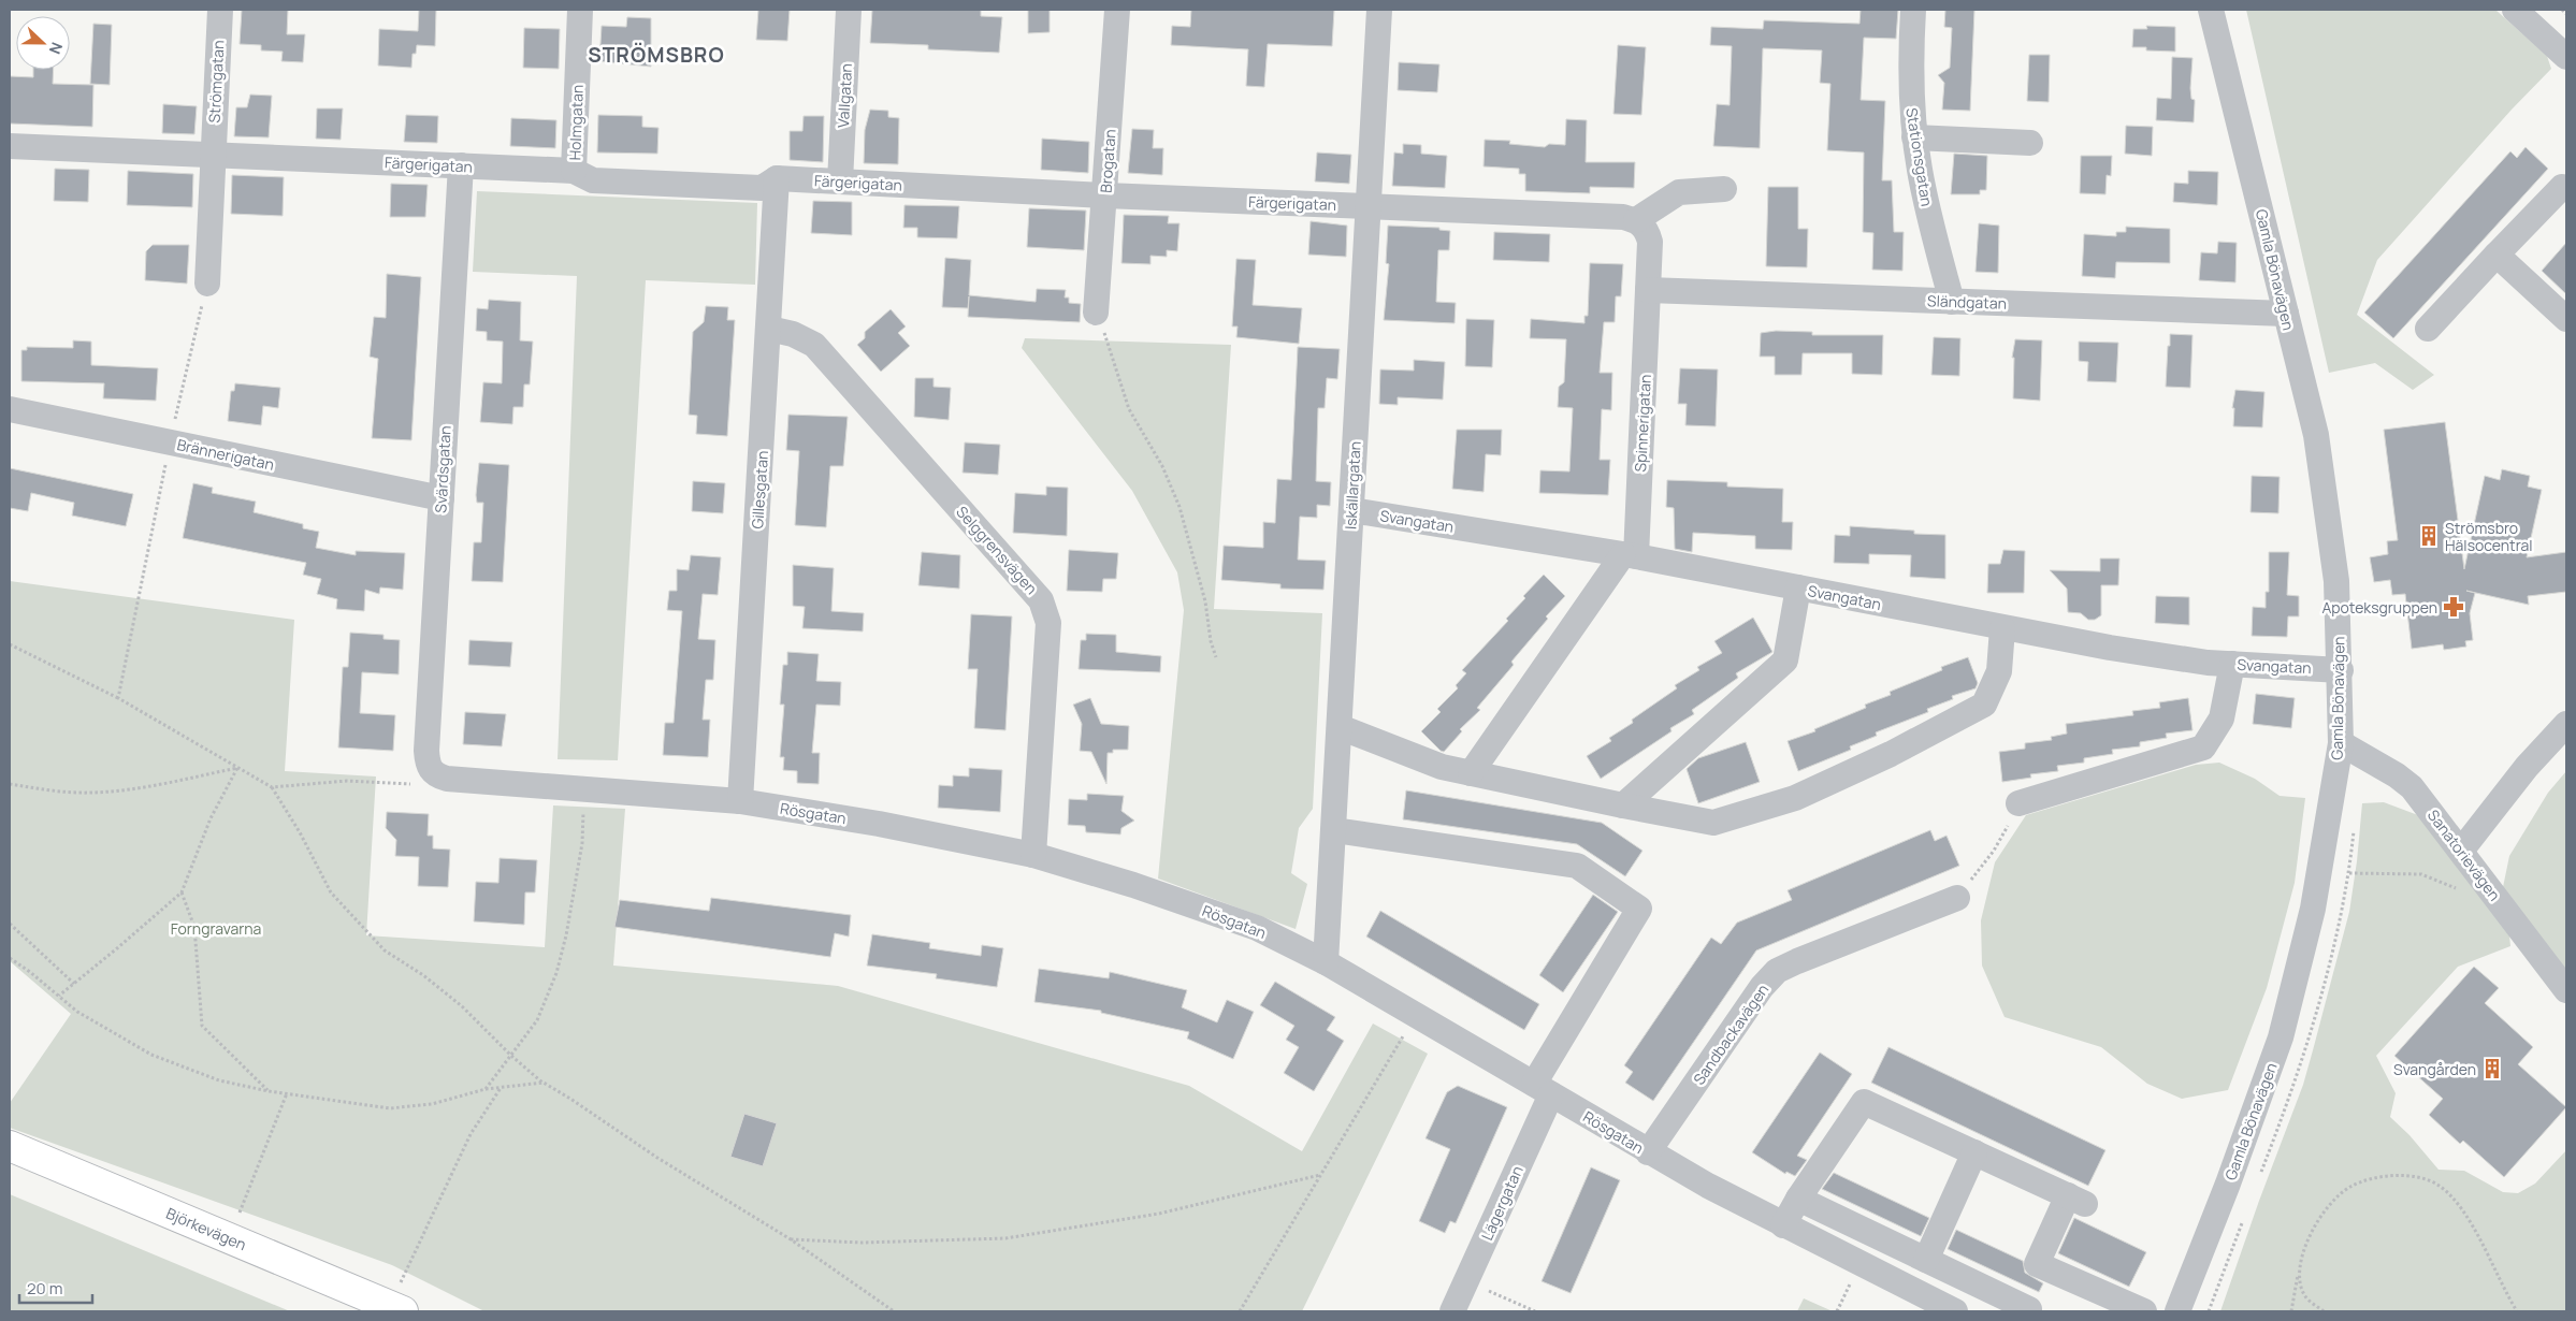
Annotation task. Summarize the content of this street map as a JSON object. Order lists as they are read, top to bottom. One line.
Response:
{"streets":{"main road":["Björkevägen"],"street":["Strömgatan","Vallgatan","Holmgatan","Stationsgatan","Brogatan","Färgerigatan","Gamla Bönavägen","Sländgatan","Spinnerigatan","Brännerigatan","Svärdsgatan","Iskällargatan","Gillesgatan","Svangatan","Selggrensvägen","Rösgatan","Sanatorievägen","Sandbackavägen","Lägergatan"]},"crossings":[["Strömgatan","Färgerigatan"],["Vallgatan","Färgerigatan"],["Holmgatan","Färgerigatan"],["Stationsgatan","Sländgatan"],["Brogatan","Färgerigatan"],["Färgerigatan","Svärdsgatan"],["Färgerigatan","Iskällargatan"],["Färgerigatan","Gillesgatan"],["Gamla Bönavägen","Sländgatan"],["Gamla Bönavägen","Svangatan"],["Gamla Bönavägen","Sanatorievägen"],["Sländgatan","Spinnerigatan"],["Spinnerigatan","Svangatan"],["Brännerigatan","Svärdsgatan"],["Svärdsgatan","Rösgatan"],["Iskällargatan","Svangatan"],["Iskällargatan","Rösgatan"],["Iskällargatan","Lägergatan"],["Gillesgatan","Selggrensvägen"],["Gillesgatan","Rösgatan"],["Selggrensvägen","Rösgatan"],["Rösgatan","Sandbackavägen"],["Rösgatan","Lägergatan"]],"districts":["STRÖMSBRO"],"parks":["Forngravarna"],"places":{"building":["Strömsbro Hälsocentral","Svangården"],"pharmacy":["Apoteksgruppen"]},"scale_bar":"20 m","north":"right"}
